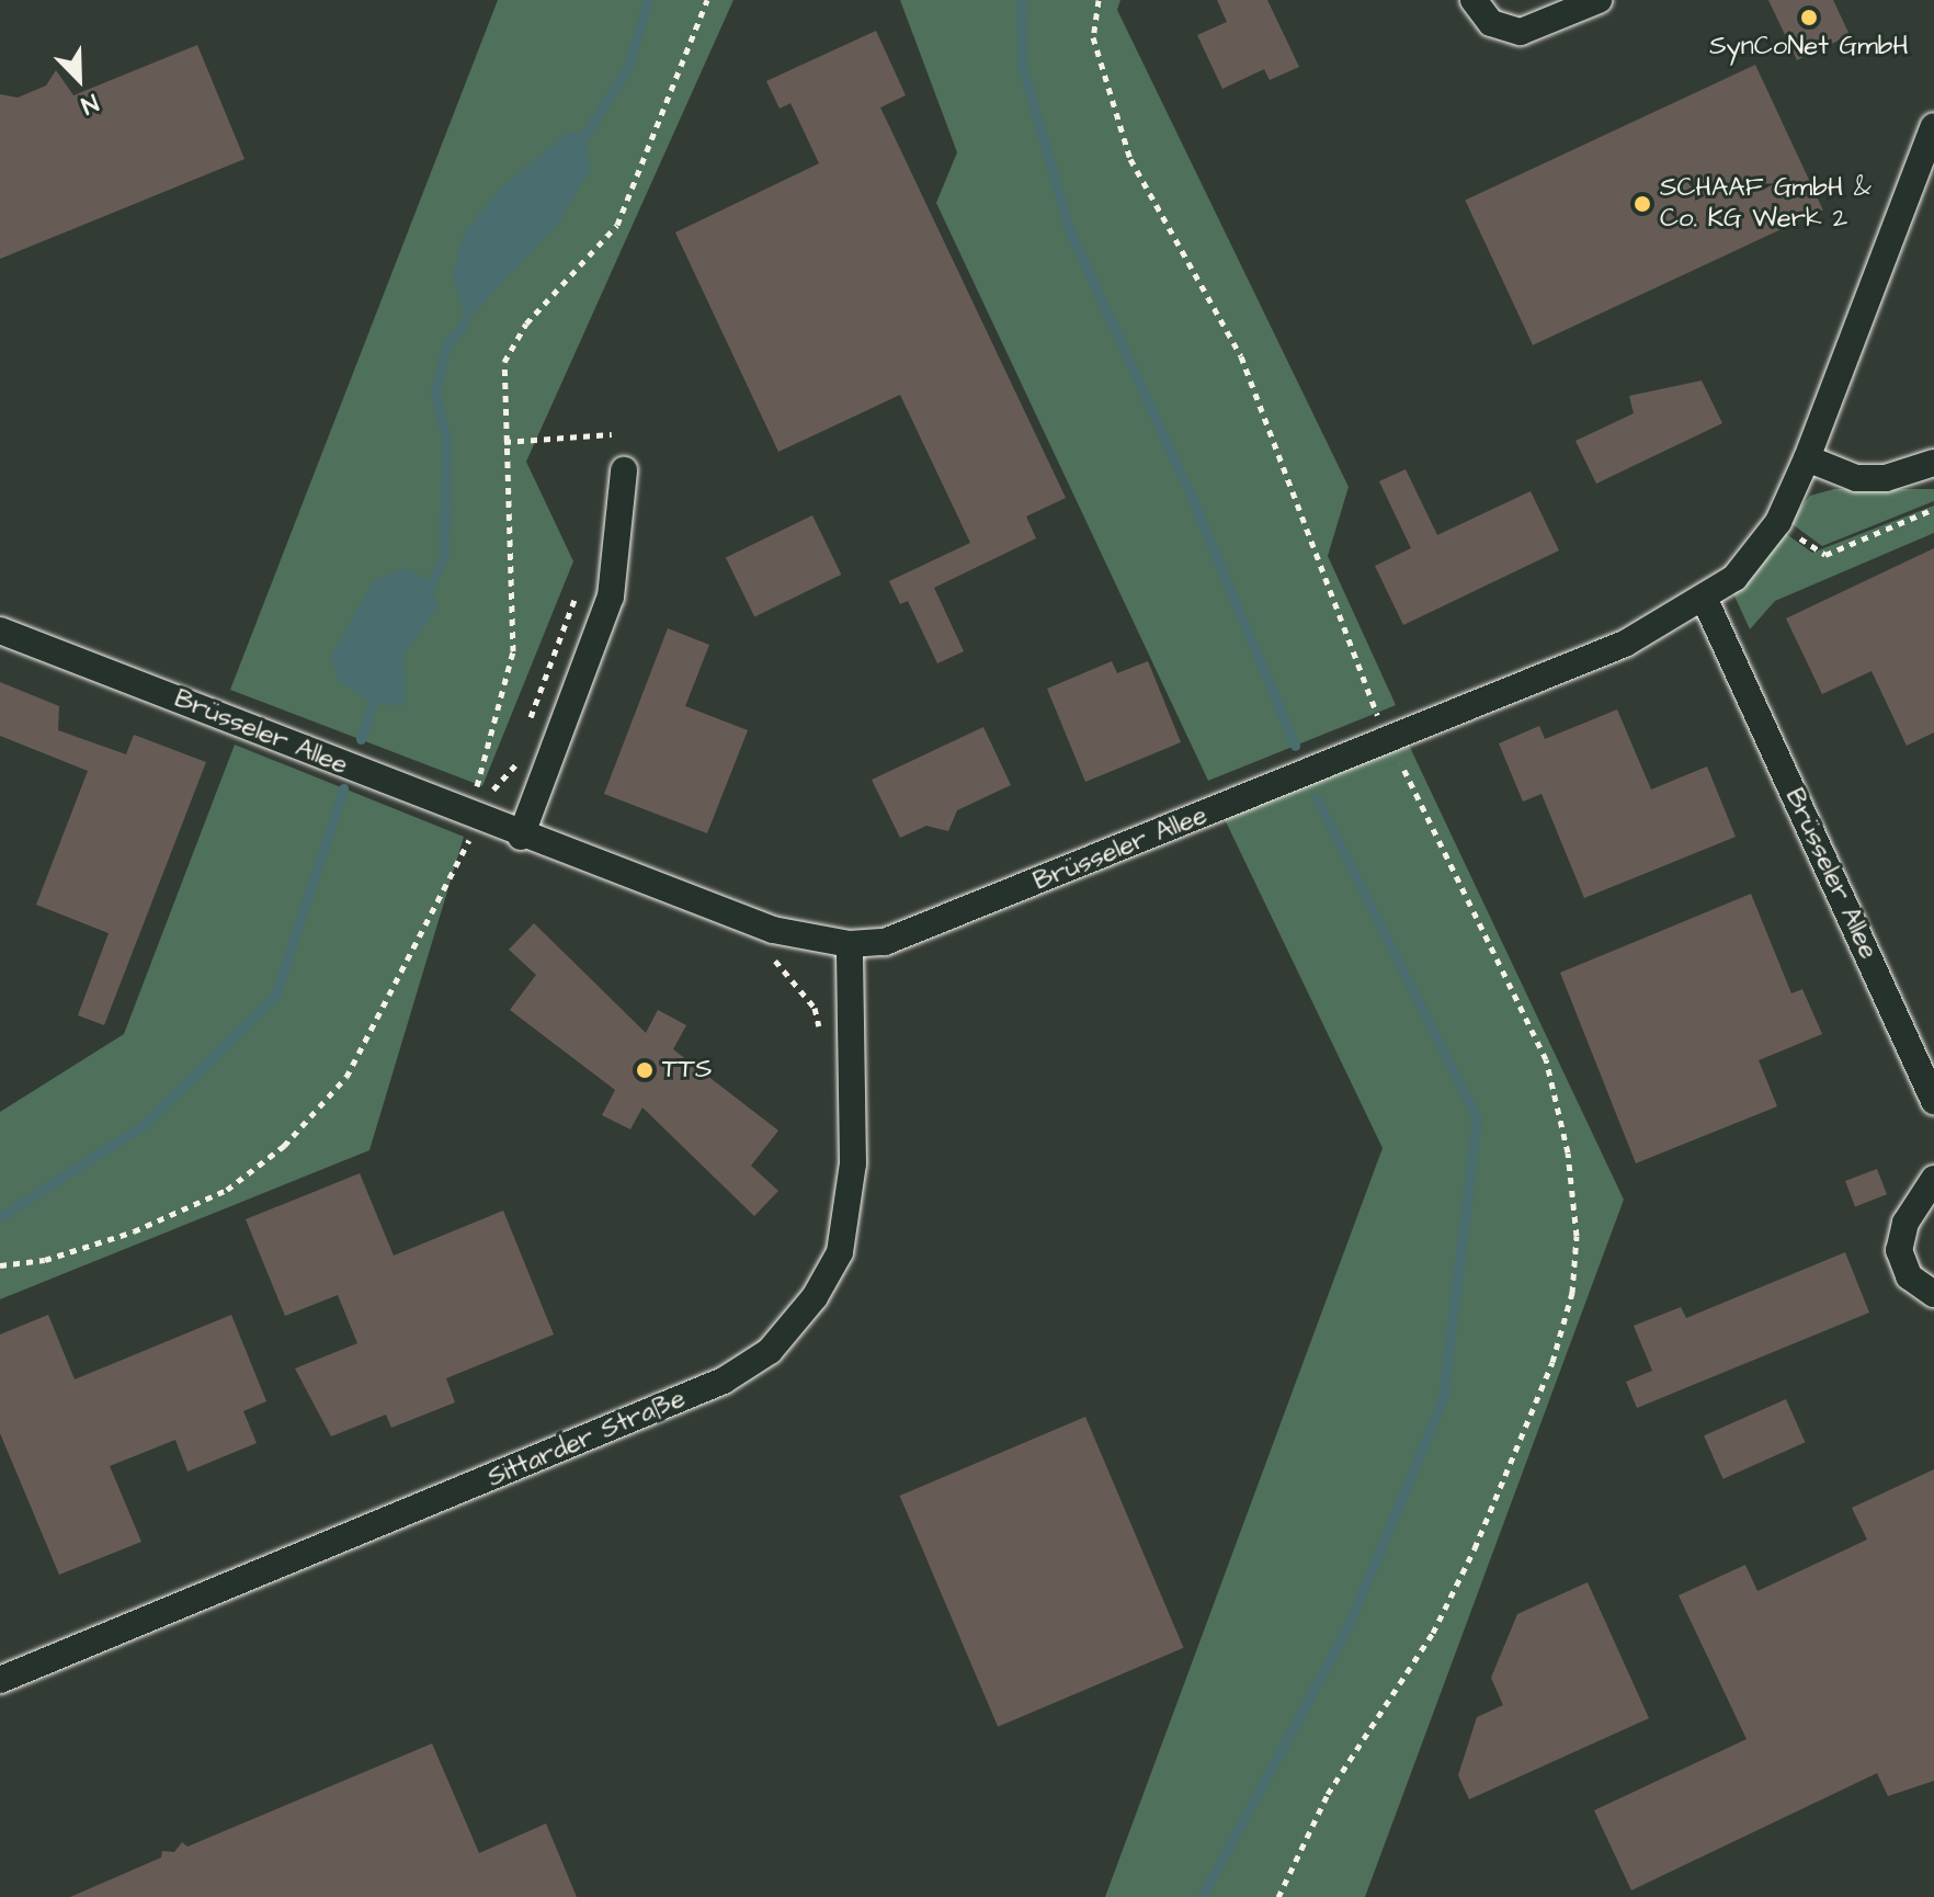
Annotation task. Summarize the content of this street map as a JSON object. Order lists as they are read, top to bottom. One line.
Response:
{"streets":{"street":["Brüsseler Allee","Sittarder Straße"]},"crossings":[["Brüsseler Allee","Sittarder Straße"]],"places":["SynCoNet GmbH","SCHAAF GmbH & Co. KG Werk 2","TTS"],"north":"bottom right"}
